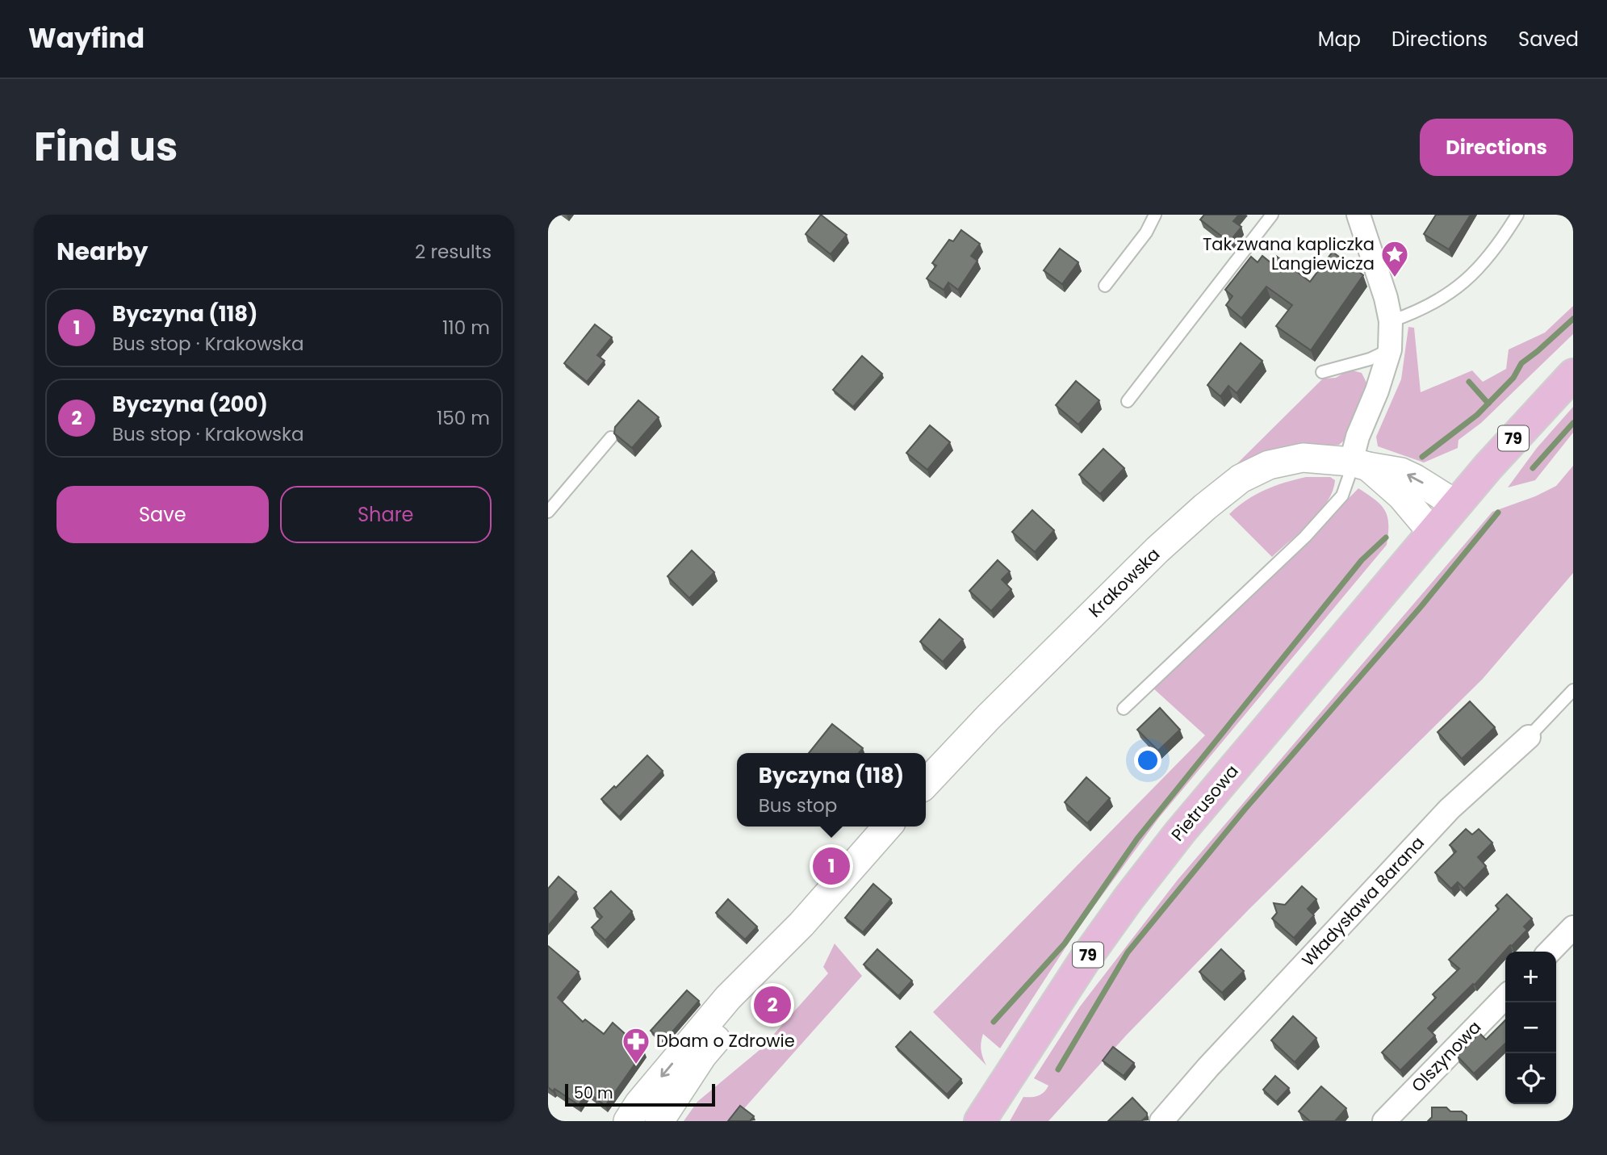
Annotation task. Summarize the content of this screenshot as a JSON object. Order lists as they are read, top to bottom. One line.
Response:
{"streets":{"main road":["79","Pietrusowa"],"street":["Krakowska","Władysława Barana","Olszynowa"]},"crossings":[["79","Krakowska"],["79","Pietrusowa"],["Krakowska","Pietrusowa"]],"places":{"place":["Tak zwana kapliczka Langiewicza"],"pharmacy":["Dbam o Zdrowie"]},"scale_bar":"50 m","page":{"header":"Wayfind","nav":["Map","Directions","Saved"],"title":"Find us","buttons":["Directions",["Save","Share"]],"heading":["Nearby","2 results"],"list":[{"mark":"1","name":"Byczyna (118)","note":"Bus stop · Krakowska","value":"110 m"},{"mark":"2","name":"Byczyna (200)","note":"Bus stop · Krakowska","value":"150 m"}],"popup":["Byczyna (118)","Bus stop"],"pins":["1","2"],"map_buttons":["+","−"],"scale":"50 m"}}
